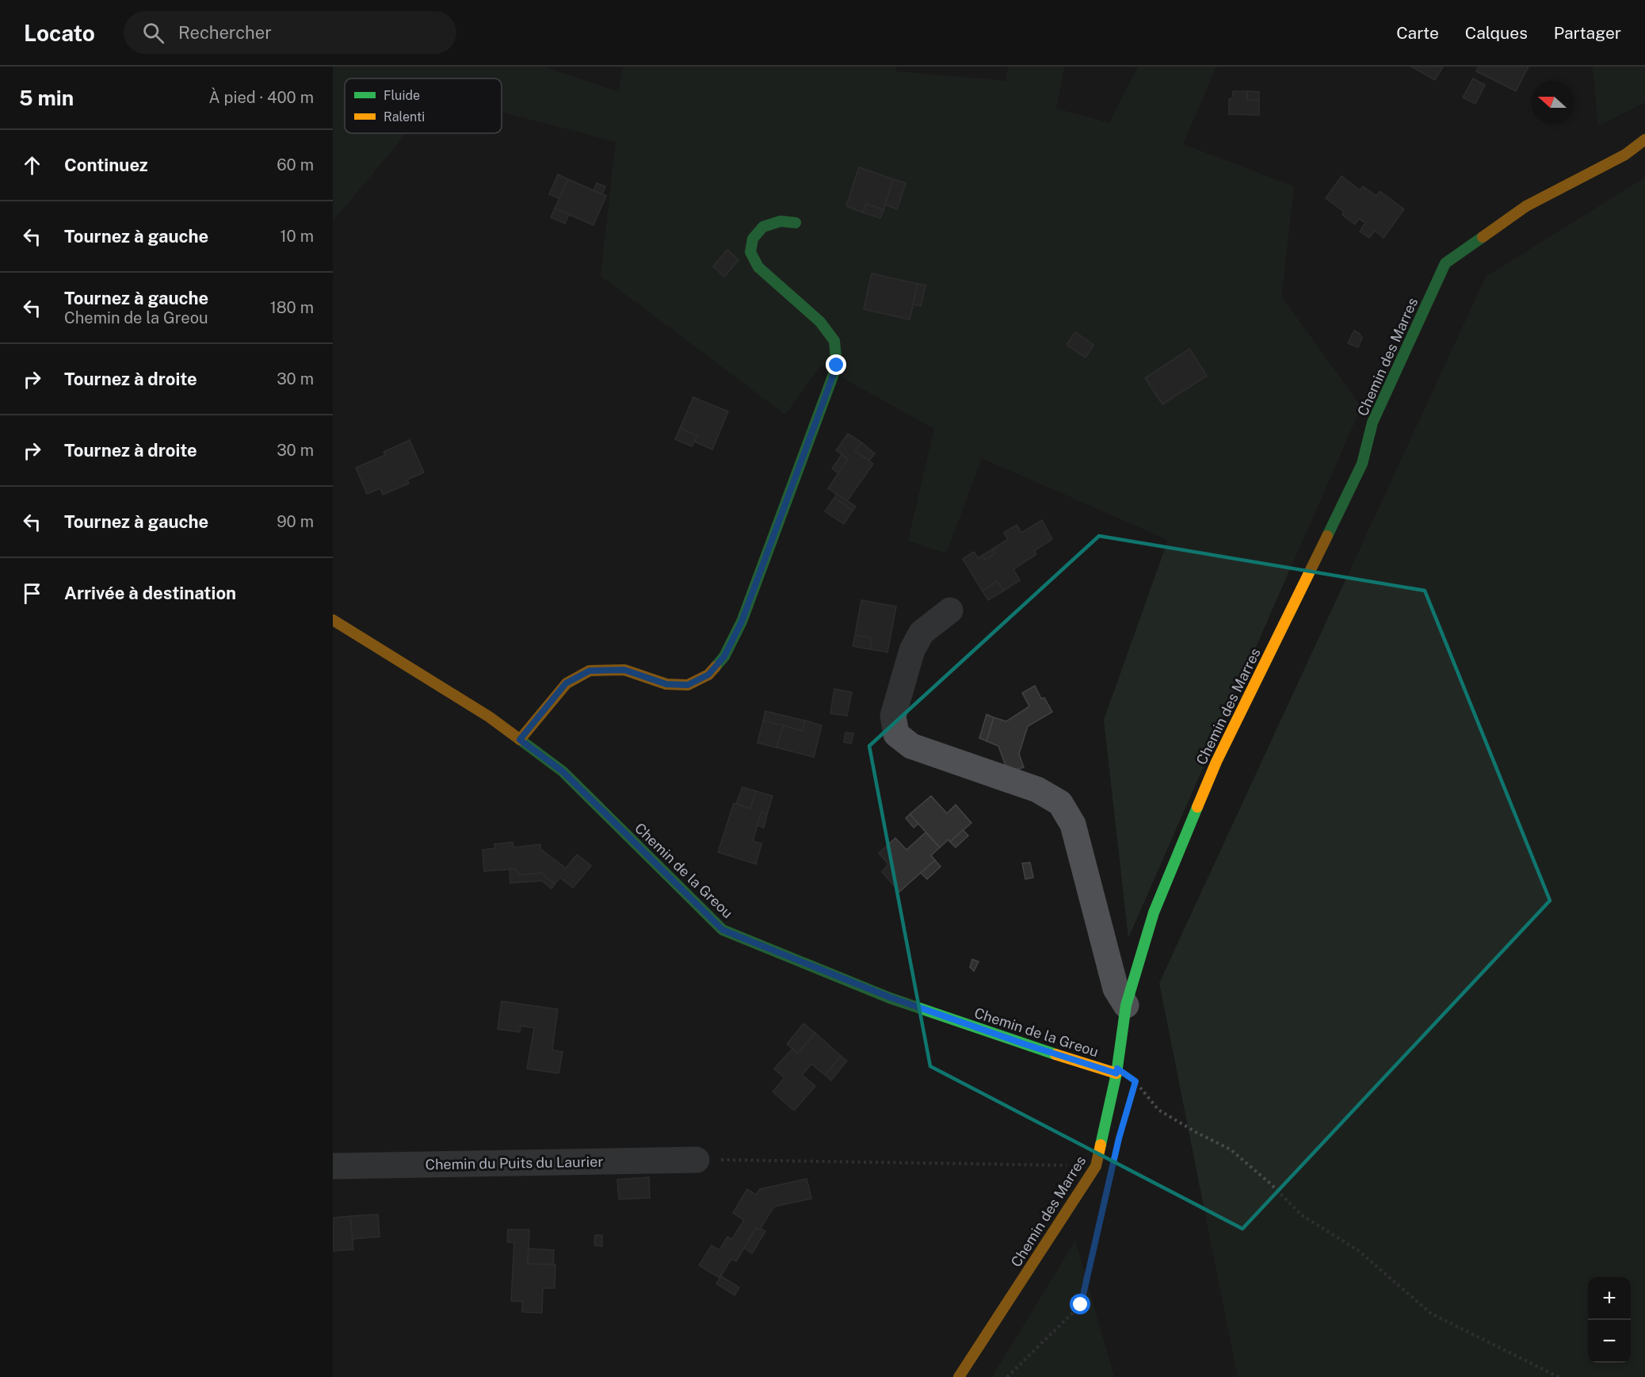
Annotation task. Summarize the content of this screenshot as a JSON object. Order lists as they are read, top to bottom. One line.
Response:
{"streets":{"street":["Chemin des Marres","Chemin de la Greou","Chemin du Puits du Laurier"]},"crossings":[["Chemin des Marres","Chemin de la Greou"]],"legend":["Fluide","Ralenti"],"north":"left","page":{"header":"Locato","search":"Rechercher","nav":["Carte","Calques","Partager"],"heading":["5 min","À pied · 400 m"],"list":[["Continuez","60 m"],["Tournez à gauche","10 m"],["Tournez à gauche","Chemin de la Greou","180 m"],["Tournez à droite","30 m"],["Tournez à droite","30 m"],["Tournez à gauche","90 m"],"Arrivée à destination"],"map_buttons":["+","−"]}}
